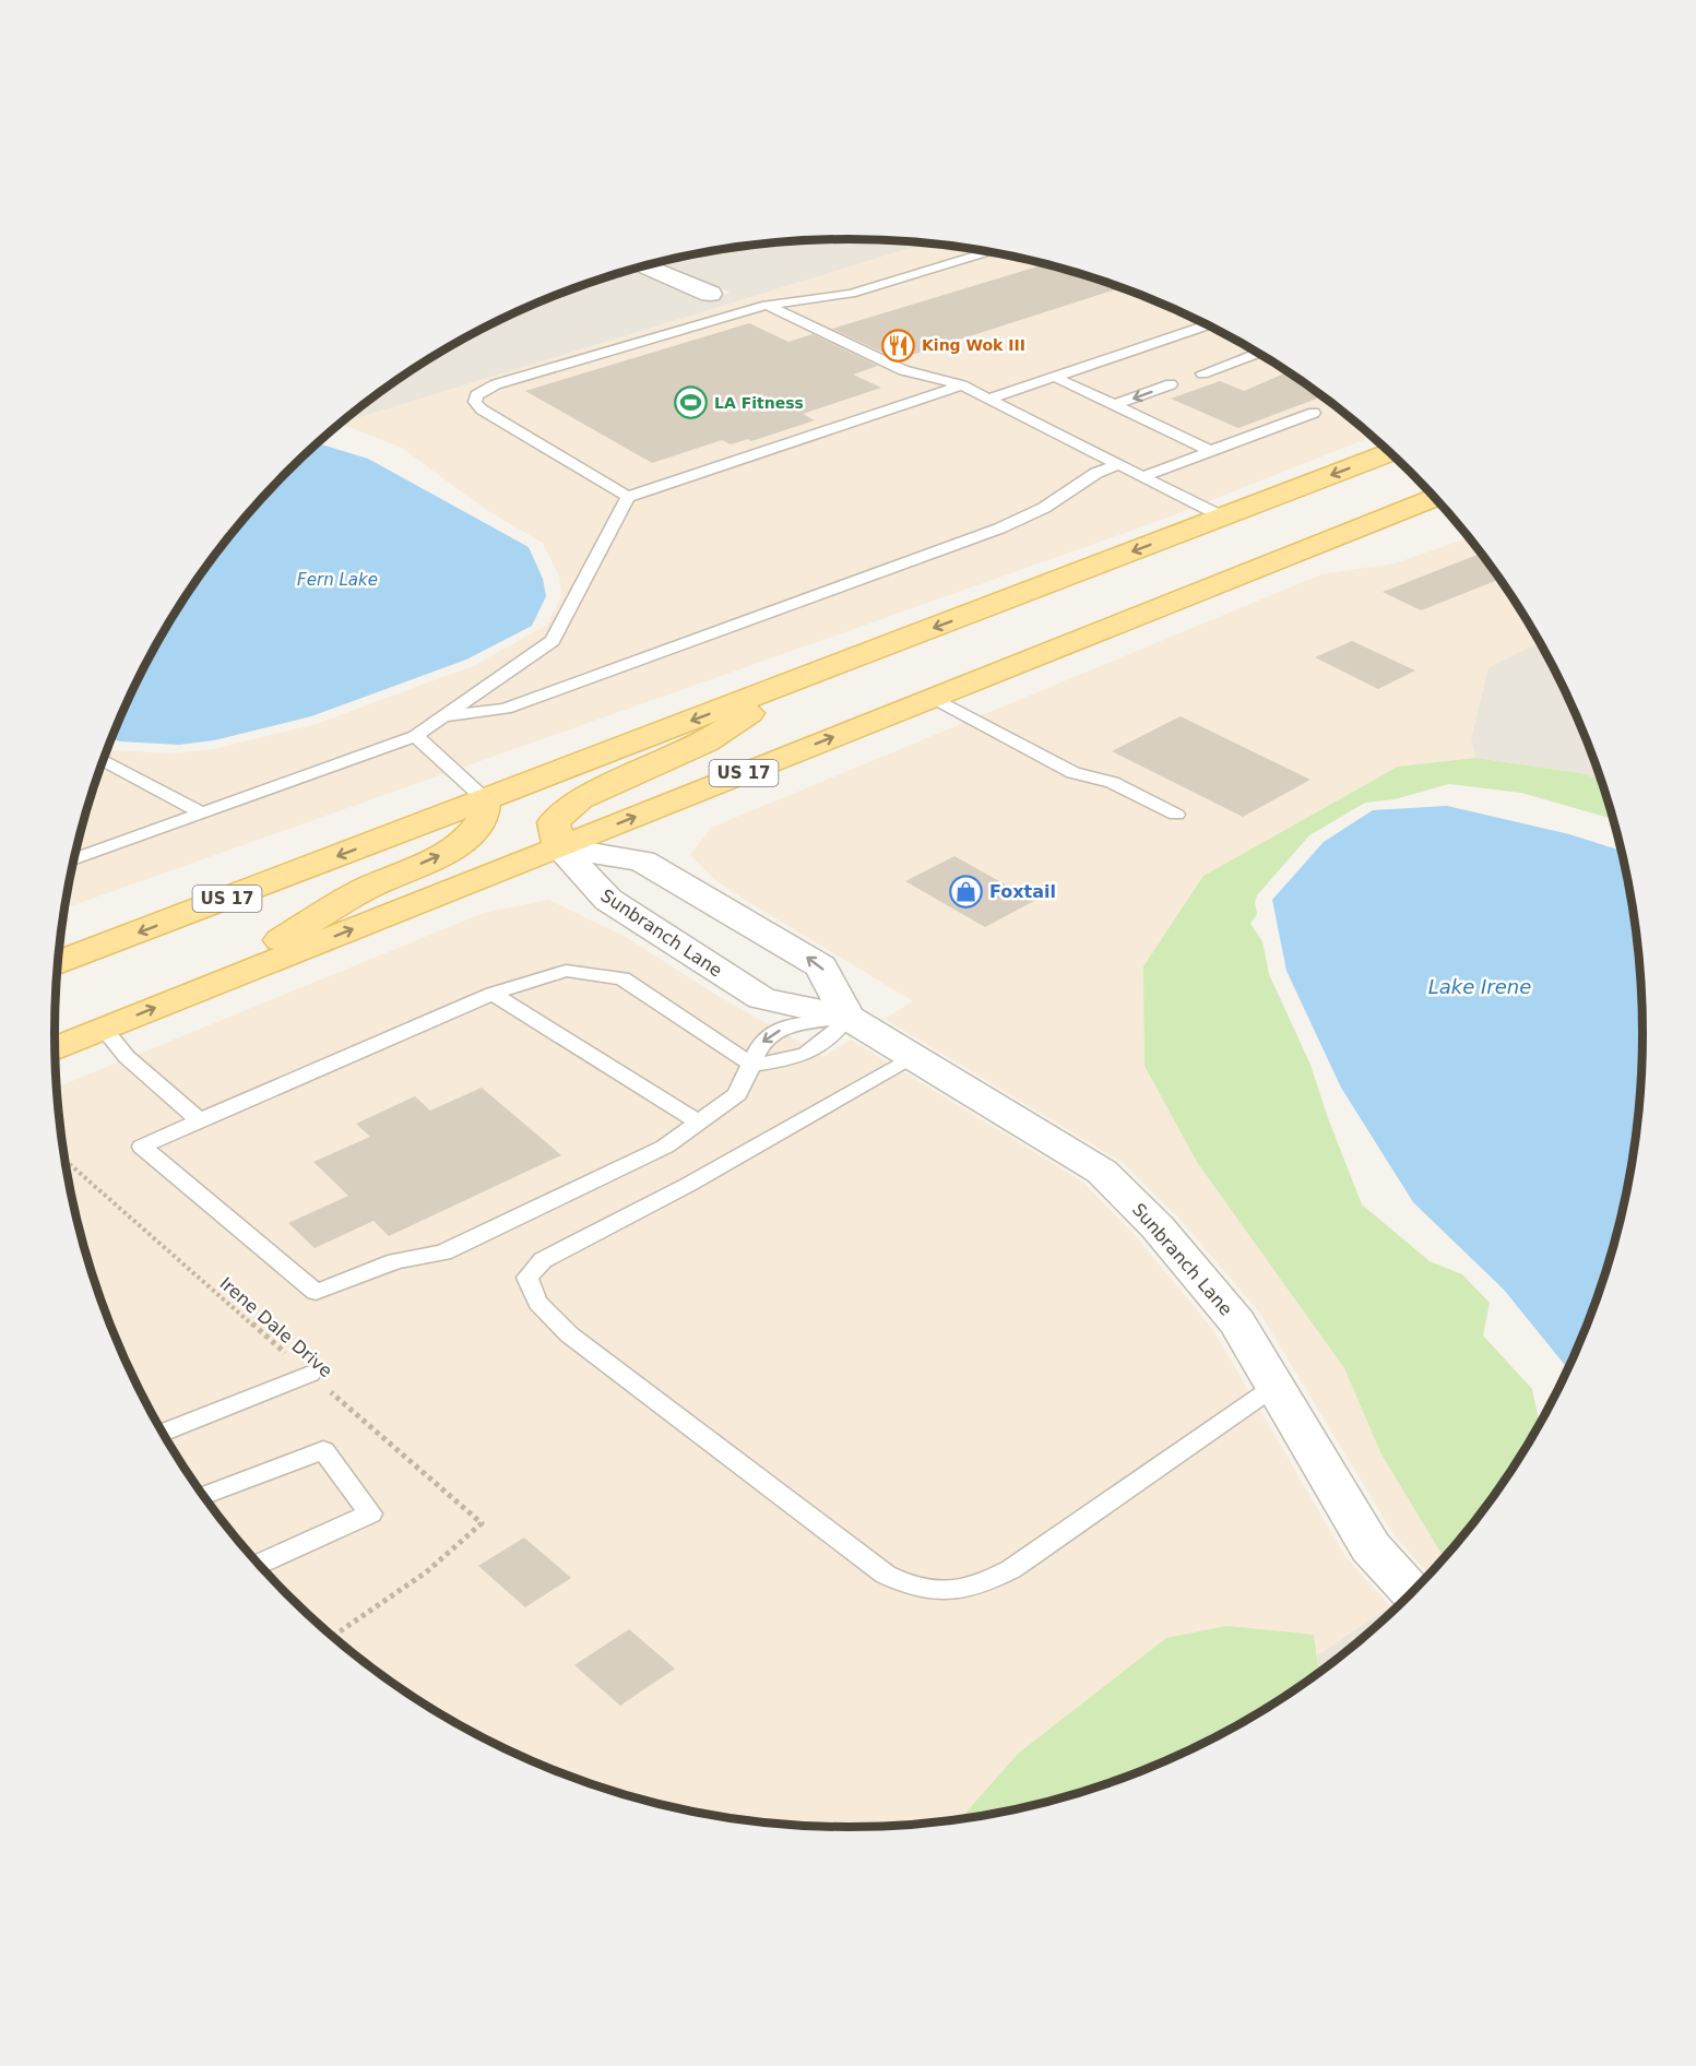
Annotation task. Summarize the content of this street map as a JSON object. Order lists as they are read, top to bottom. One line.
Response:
{"streets":{"main road":["US 17"],"street":["Sunbranch Lane"],"path":["Irene Dale Drive"]},"crossings":[["US 17","Sunbranch Lane"]],"water":["Fern Lake","Lake Irene"],"places":{"restaurant":["King Wok III"],"sports":["LA Fitness"],"shop":["Foxtail"]}}
